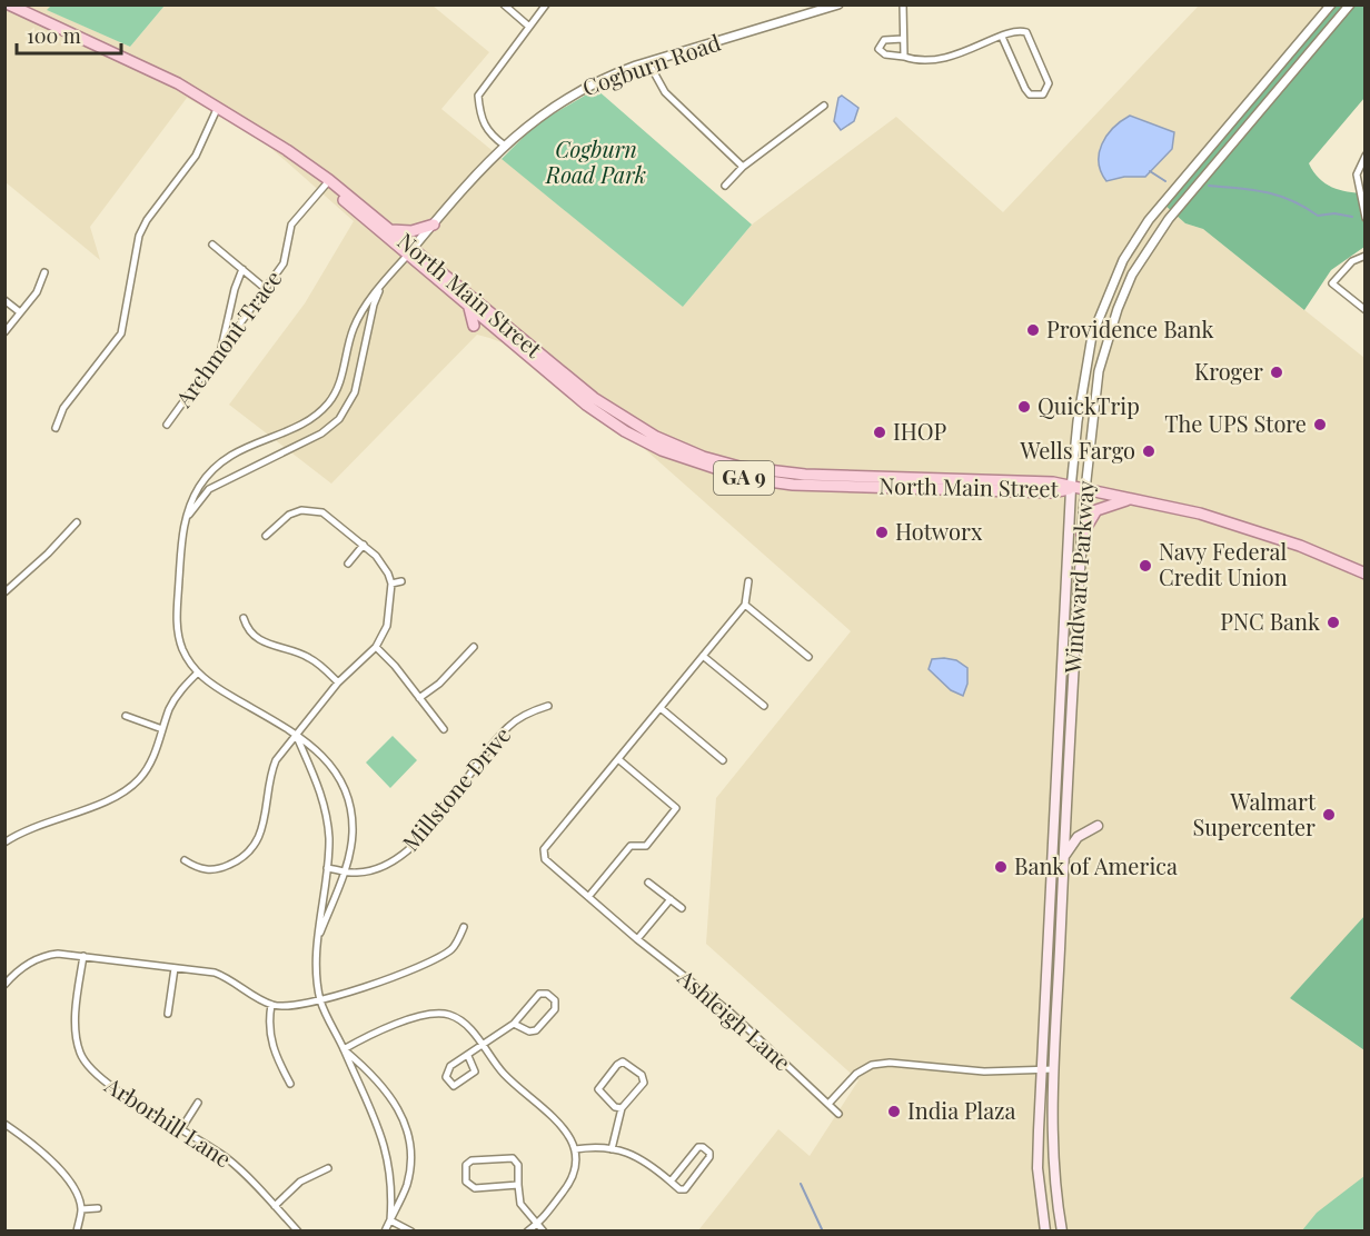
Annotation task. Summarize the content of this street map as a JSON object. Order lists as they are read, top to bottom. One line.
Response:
{"streets":{"main road":["North Main Street","GA 9","Windward Parkway"],"street":["Cogburn Road","Archmont Trace","Millstone Drive","Ashleigh Lane","Arborhill Lane"]},"crossings":[["Cogburn Road","North Main Street"],["North Main Street","Archmont Trace"],["North Main Street","GA 9"],["North Main Street","Windward Parkway"],["GA 9","Windward Parkway"]],"parks":["Cogburn Road Park"],"places":["Providence Bank","Kroger","QuickTrip","The UPS Store","IHOP","Wells Fargo","Hotworx","Navy Federal Credit Union","PNC Bank","Walmart Supercenter","Bank of America","India Plaza"],"scale_bar":"100 m"}
